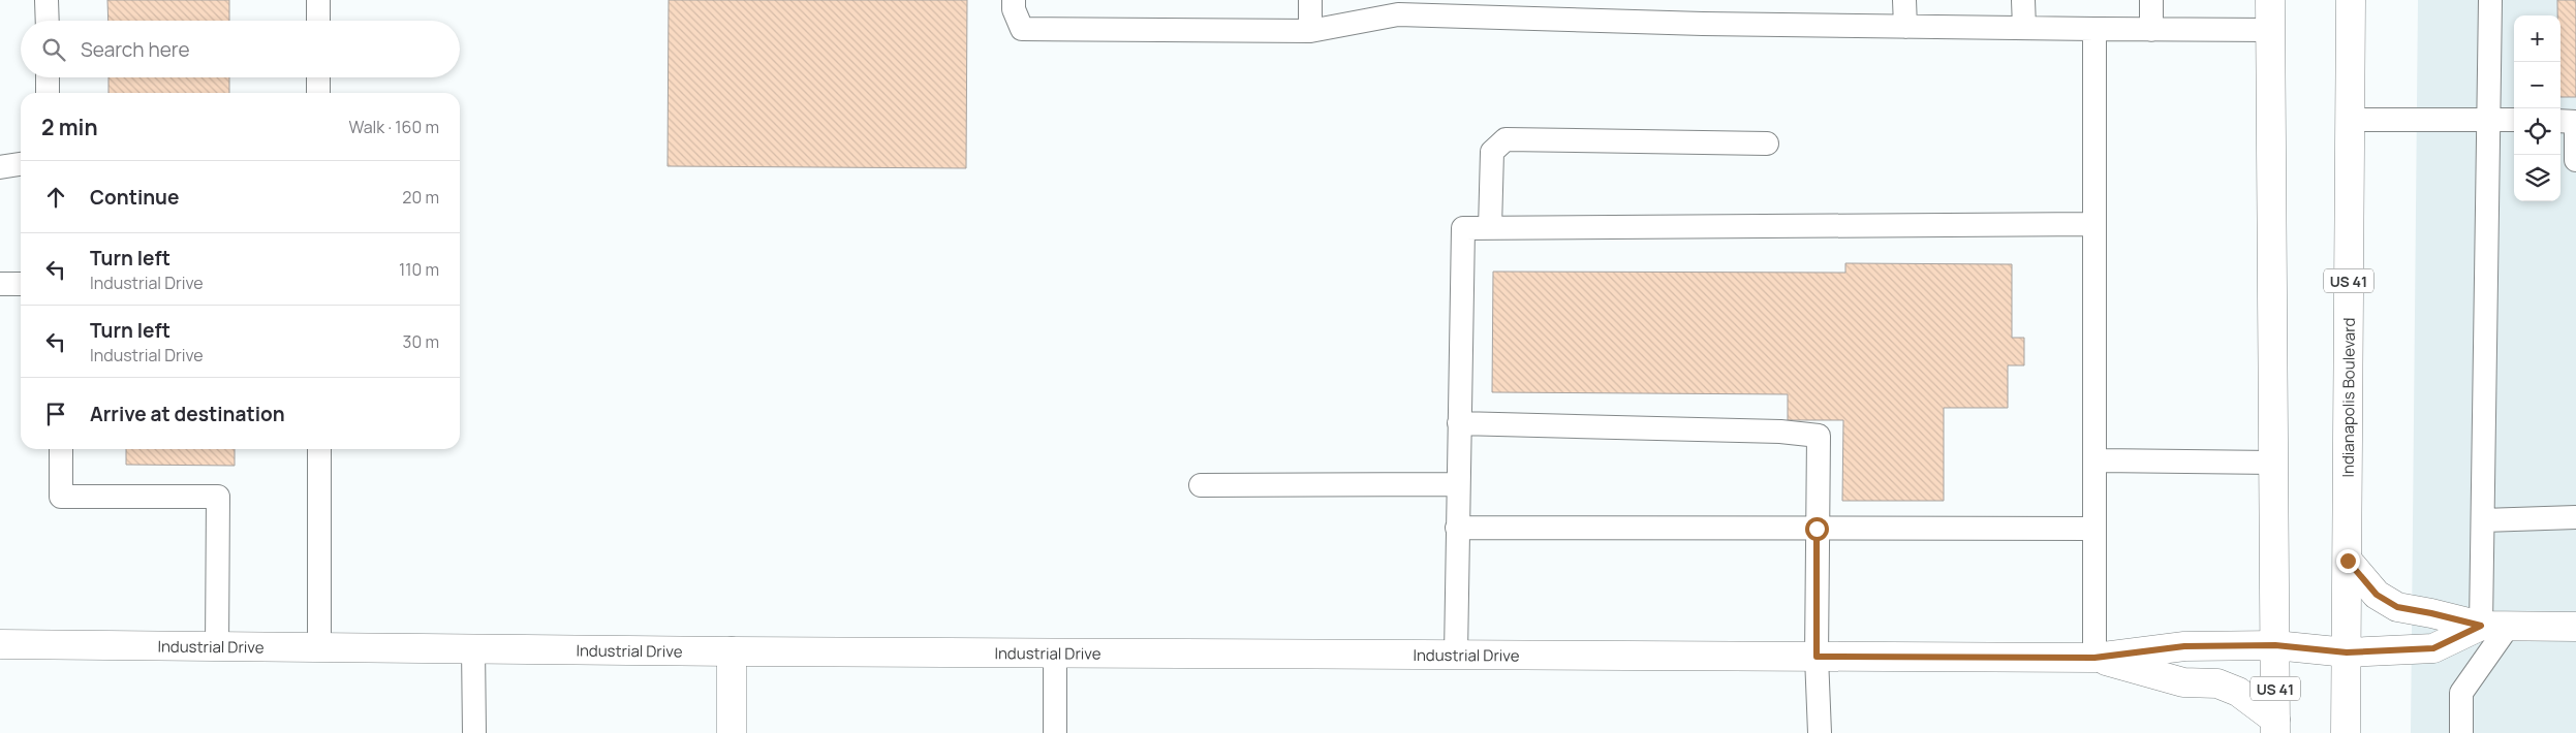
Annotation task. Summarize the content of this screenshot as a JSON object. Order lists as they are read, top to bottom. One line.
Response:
{"streets":{"main road":["US 41","Indianapolis Boulevard","Industrial Drive"]},"crossings":[["US 41","Industrial Drive"],["Indianapolis Boulevard","Industrial Drive"]],"page":{"map_buttons":["+","−"],"search":"Search here","heading":["2 min","Walk · 160 m"],"list":[["Continue","20 m"],["Turn left","Industrial Drive","110 m"],["Turn left","Industrial Drive","30 m"],"Arrive at destination"]}}
